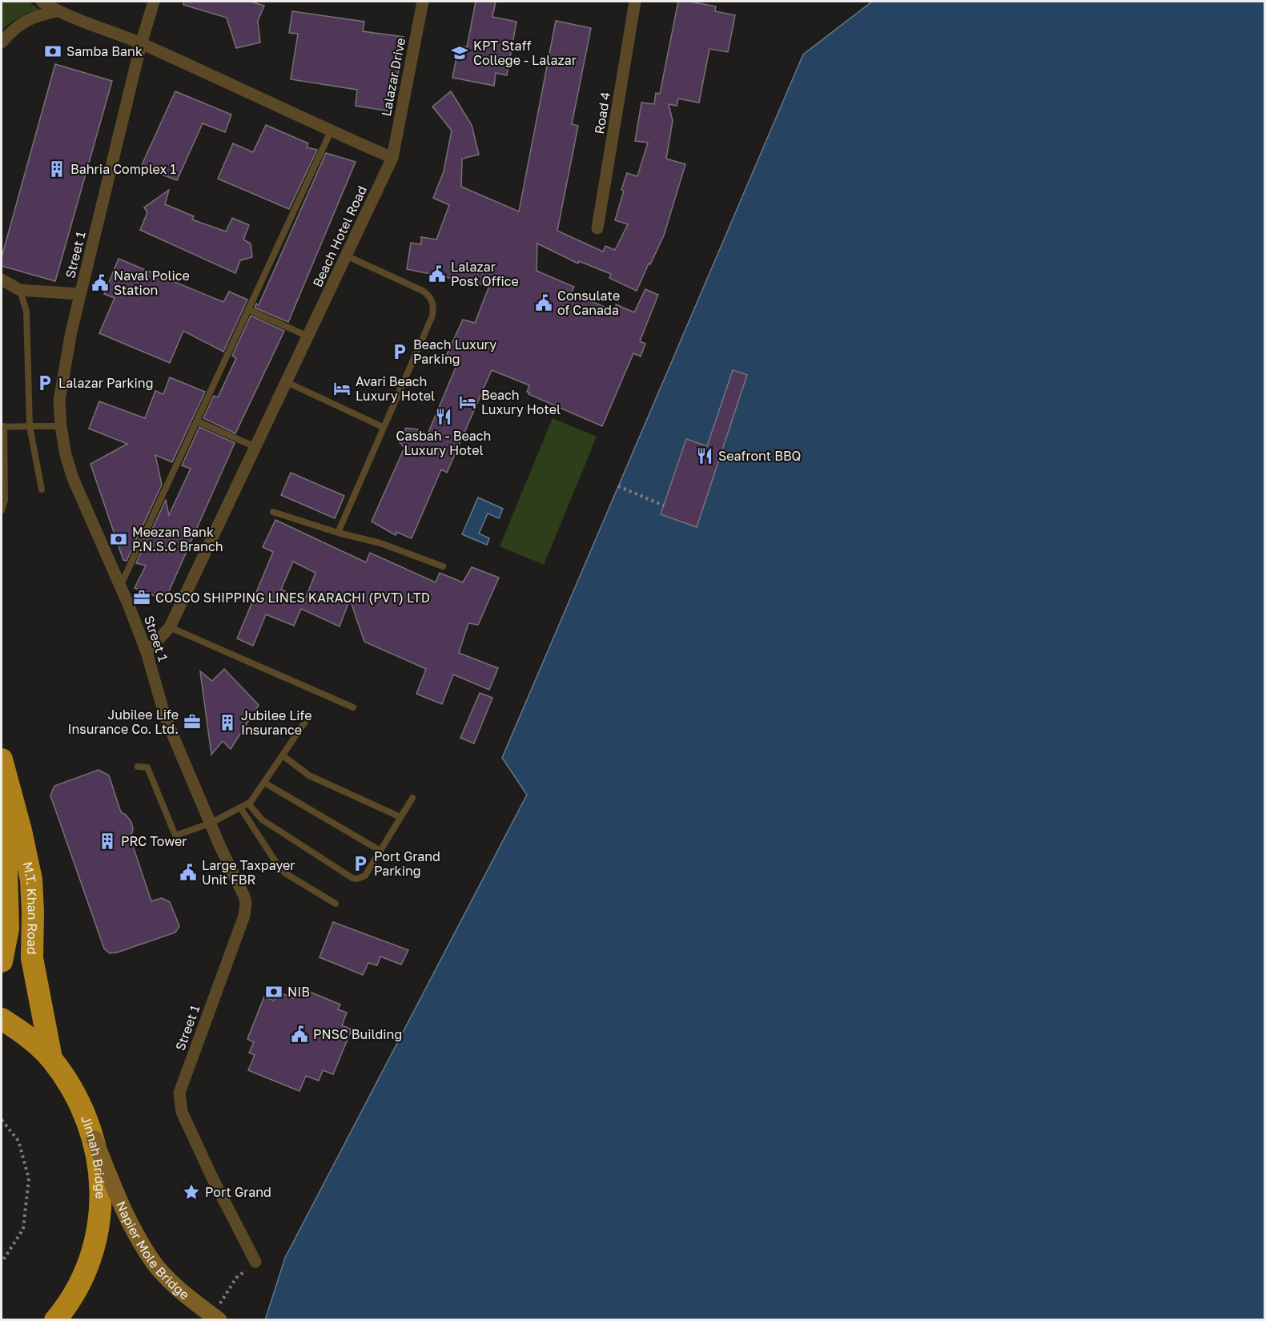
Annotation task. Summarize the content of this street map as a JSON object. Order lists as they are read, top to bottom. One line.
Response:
{"streets":{"highway":["M.T. Khan Road","Jinnah Bridge"],"main road":["Napier Mole Bridge"],"street":["Lalazar Drive","Road 4","Beach Hotel Road","Street 1"]},"crossings":[["Lalazar Drive","Beach Hotel Road"],["Beach Hotel Road","Street 1"],["M.T. Khan Road","Jinnah Bridge"],["Jinnah Bridge","Napier Mole Bridge"]],"places":{"bank":["Samba Bank","Meezan Bank P.N.S.C Branch","NIB"],"school or university":["KPT Staff College - Lalazar"],"building":["Bahria Complex 1","Jubilee Life Insurance","PRC Tower"],"public building":["Lalazar Post Office","Naval Police Station","Consulate of Canada","Large Taxpayer Unit FBR","PNSC Building"],"parking":["Beach Luxury Parking","Lalazar Parking","Port Grand Parking"],"hotel":["Avari Beach Luxury Hotel","Beach Luxury Hotel"],"restaurant":["Casbah - Beach Luxury Hotel","Seafront BBQ"],"office":["COSCO SHIPPING LINES KARACHI (PVT) LTD","Jubilee Life Insurance Co. Ltd."],"place":["Port Grand"]}}
